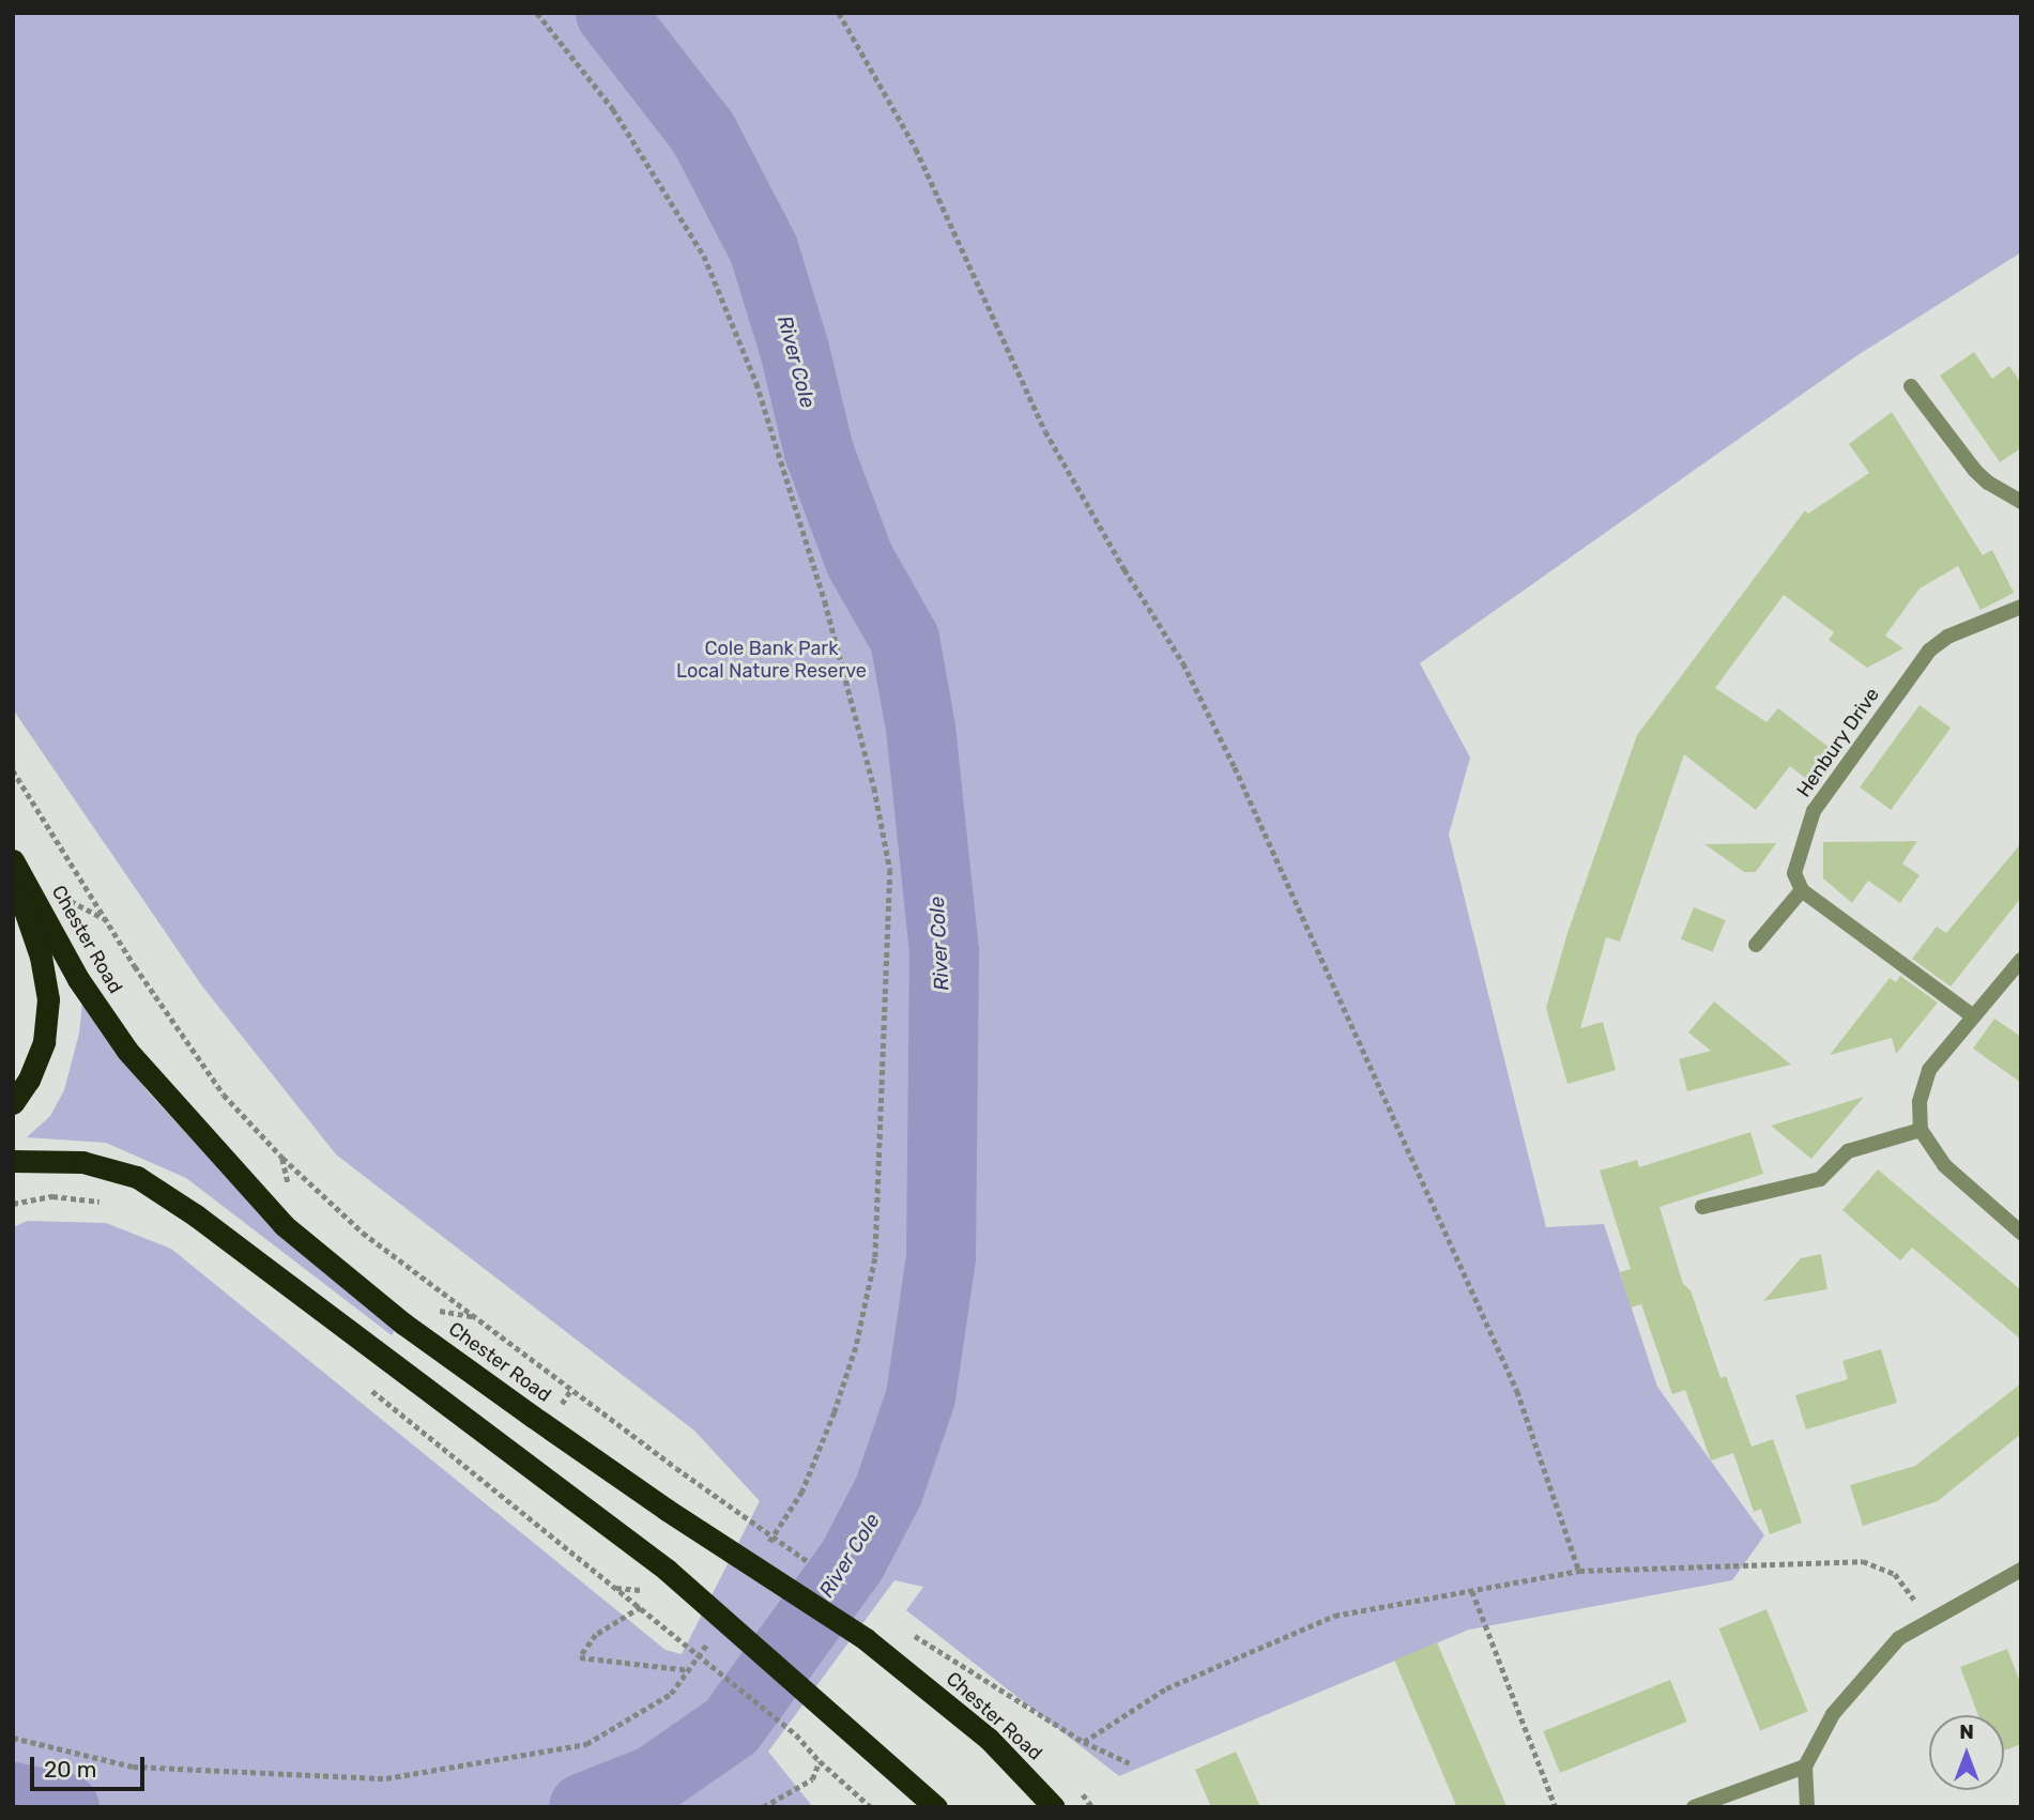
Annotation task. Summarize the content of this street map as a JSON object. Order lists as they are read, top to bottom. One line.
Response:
{"streets":{"highway":["Chester Road"],"street":["Henbury Drive"]},"water":["River Cole"],"parks":["Cole Bank Park Local Nature Reserve"],"scale_bar":"20 m","north":"top"}
